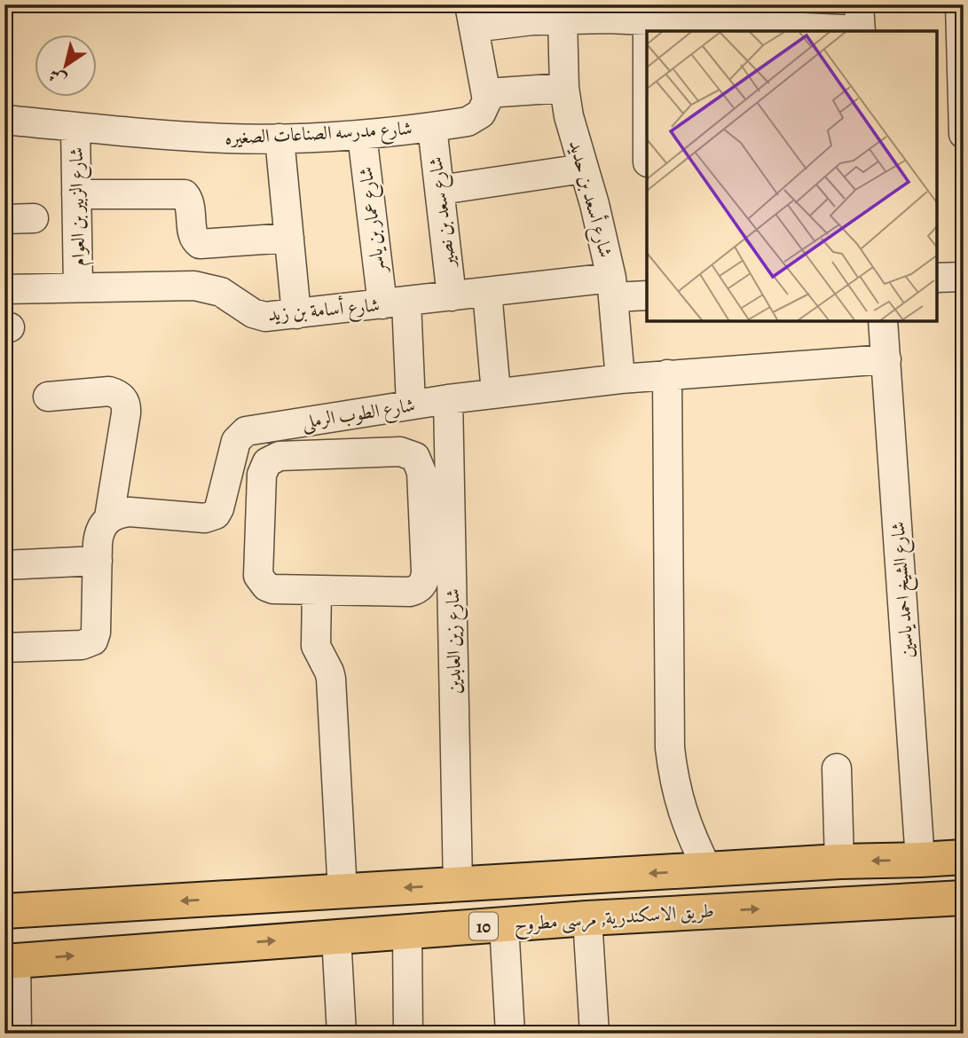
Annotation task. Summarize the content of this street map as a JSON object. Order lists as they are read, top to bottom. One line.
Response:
{"streets":{"main road":["طريق الاسكندرية, مرسى مطروح","10"],"street":["شارع مدرسه الصناعات الصغيره","شارع أسعد بن حديد","شارع الزبير بن العوام","شارع سعد بن نصير","شارع عمار بن ياسر","شارع أسامة بن زيد","شارع الطوب الرملى","شارع الشيخ احمد ياسين","شارع زين العابدين"]},"crossings":[["شارع مدرسه الصناعات الصغيره","شارع الزبير بن العوام"],["شارع مدرسه الصناعات الصغيره","شارع سعد بن نصير"],["شارع مدرسه الصناعات الصغيره","شارع عمار بن ياسر"],["شارع أسعد بن حديد","شارع أسامة بن زيد"],["شارع أسعد بن حديد","شارع الطوب الرملى"],["شارع الزبير بن العوام","شارع أسامة بن زيد"],["شارع سعد بن نصير","شارع أسامة بن زيد"],["شارع عمار بن ياسر","شارع أسامة بن زيد"],["شارع عمار بن ياسر","شارع الطوب الرملى"],["شارع الطوب الرملى","شارع الشيخ احمد ياسين"],["شارع الطوب الرملى","شارع زين العابدين"]],"north":"bottom left"}
